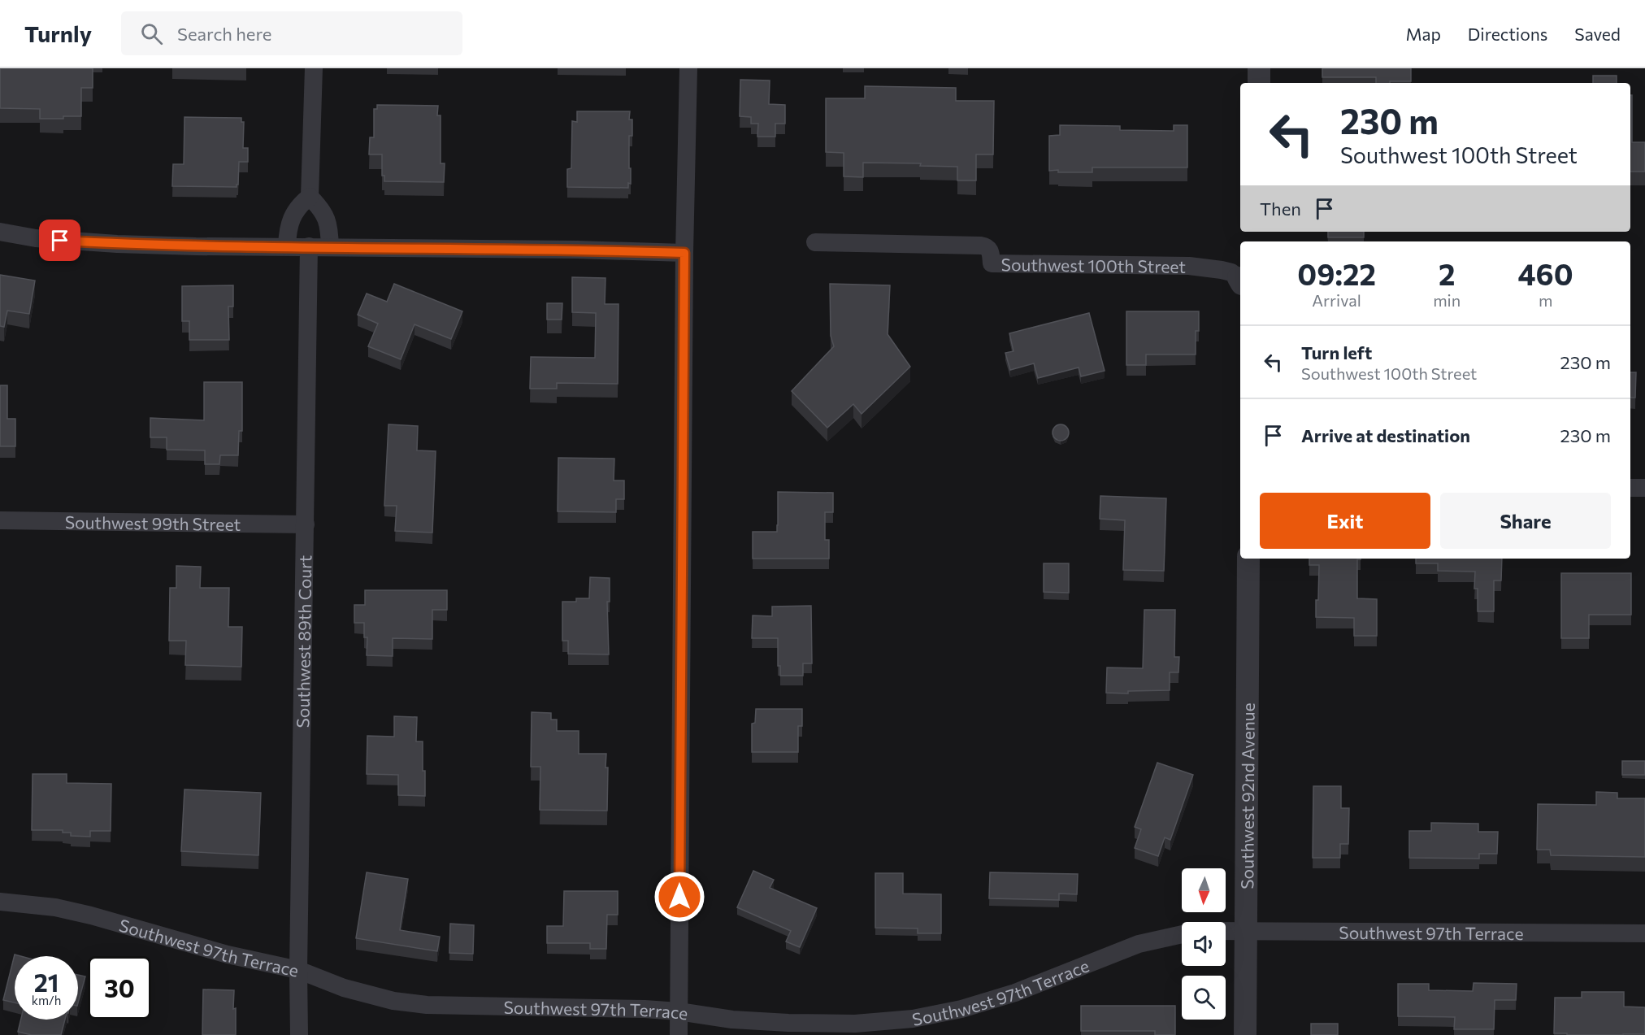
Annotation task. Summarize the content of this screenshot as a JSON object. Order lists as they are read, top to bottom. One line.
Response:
{"streets":{"street":["Southwest 100th Street","Southwest 99th Street","Southwest 89th Court","Southwest 92nd Avenue","Southwest 97th Terrace"]},"crossings":[["Southwest 99th Street","Southwest 89th Court"],["Southwest 89th Court","Southwest 97th Terrace"],["Southwest 92nd Avenue","Southwest 97th Terrace"]],"north":"bottom","page":{"header":"Turnly","search":"Search here","nav":["Map","Directions","Saved"],"turn":["230 m","Southwest 100th Street"],"then":"Then","eta":["09:22","Arrival","2","min","460","m"],"list":[{"name":"Turn left","note":"Southwest 100th Street","value":"230 m"},{"name":"Arrive at destination","value":"230 m"}],"buttons":["Exit","Share"],"speed":"21 km/h","limit":"30"}}
